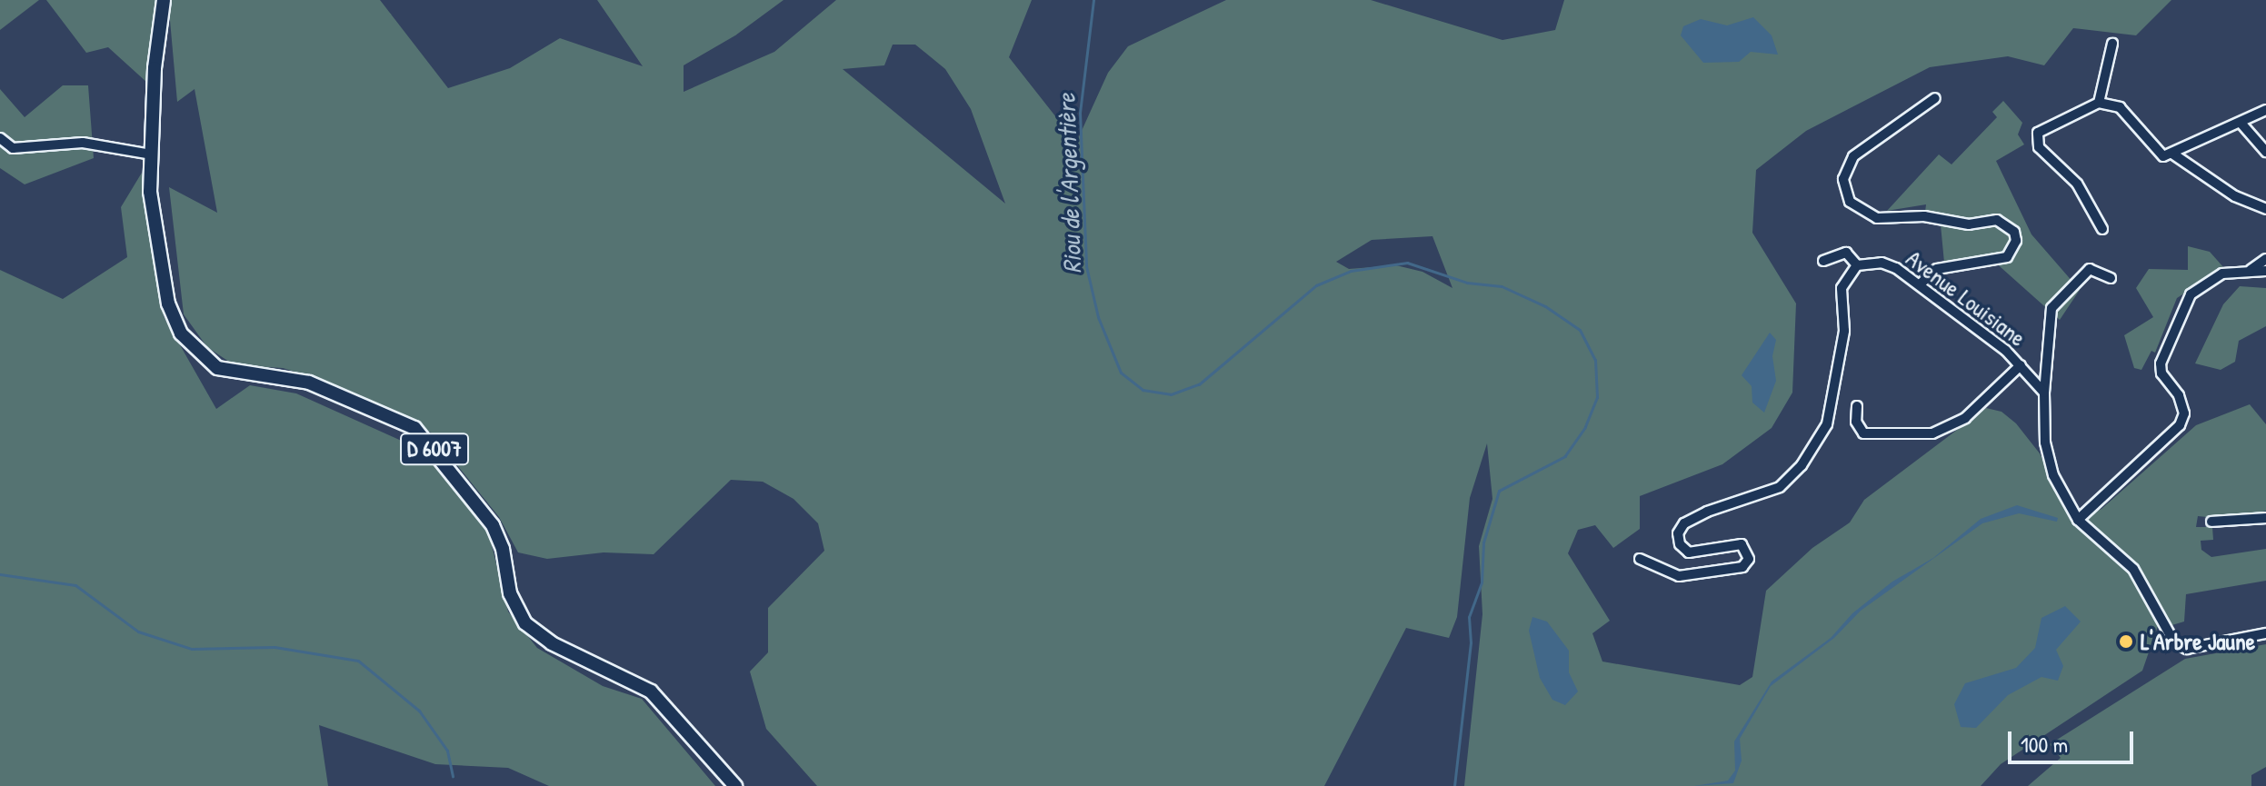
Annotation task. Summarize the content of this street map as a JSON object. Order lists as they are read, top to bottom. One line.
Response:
{"streets":{"main road":["D 6007"],"street":["Avenue Louisiane"]},"water":["Riou de l'Argentière"],"places":["L'Arbre Jaune"],"scale_bar":"100 m"}
